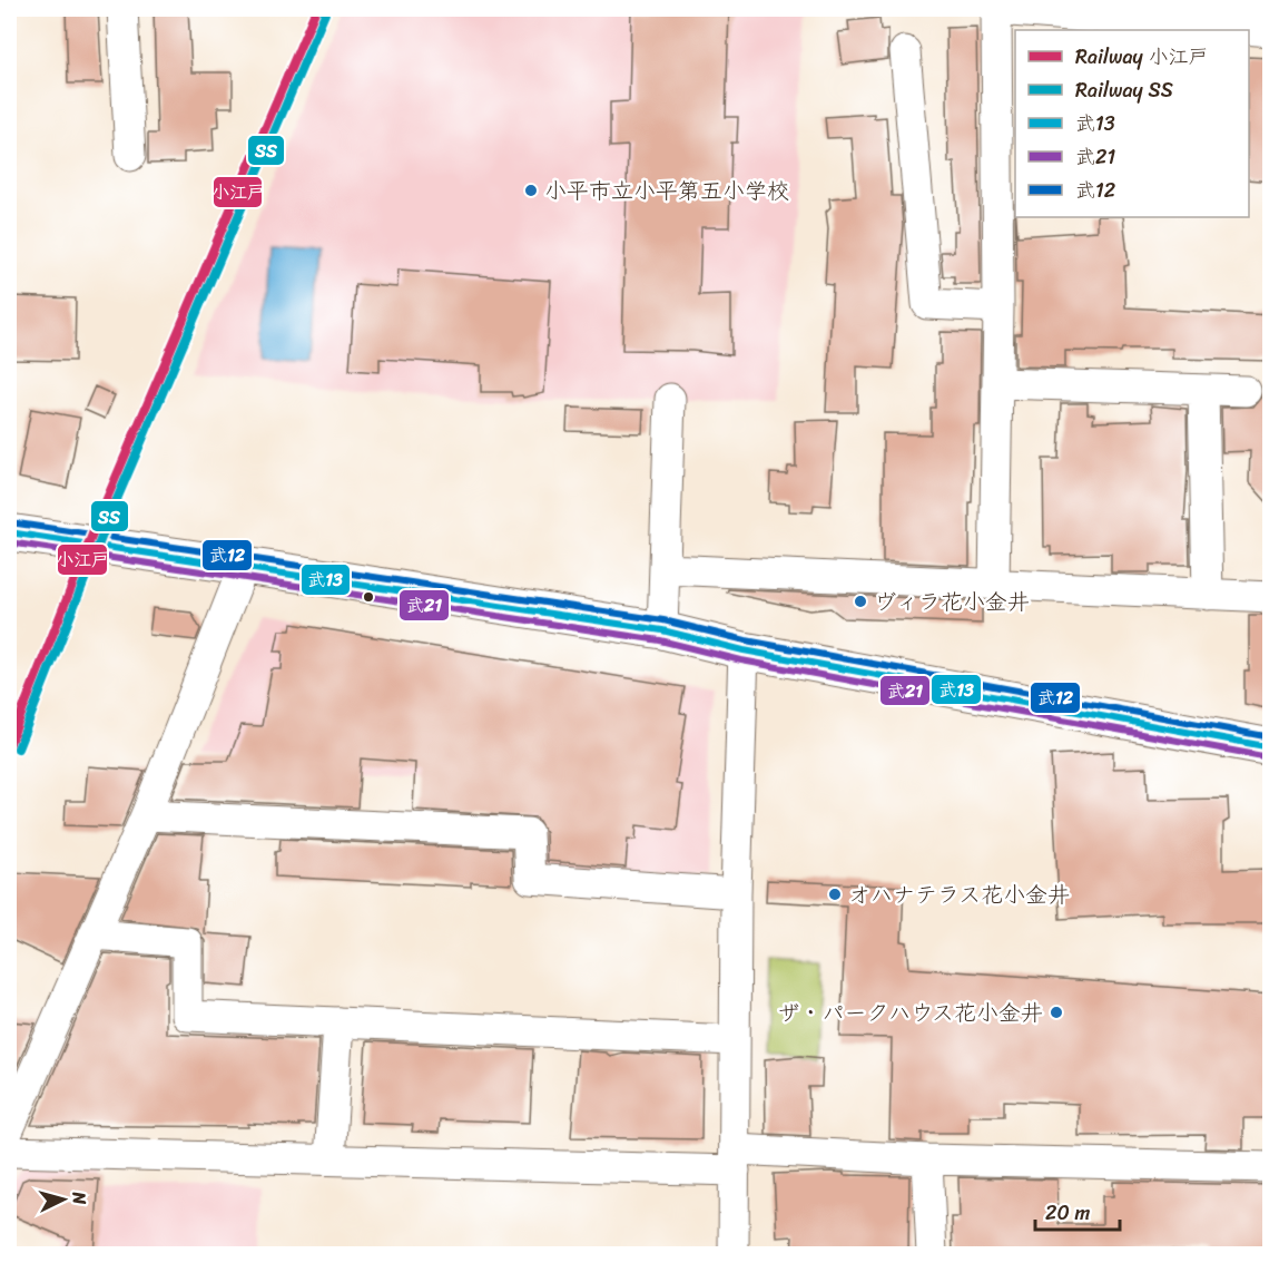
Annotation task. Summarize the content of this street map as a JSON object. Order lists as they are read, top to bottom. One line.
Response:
{"places":["小平市立小平第五小学校","ヴィラ花小金井","オハナテラス花小金井","ザ・パークハウス花小金井"],"lines":["rail line 小江戸","rail line SS","transit line 武12","transit line 武13","transit line 武21"],"legend":["Railway 小江戸","Railway SS","武13","武21","武12"],"scale_bar":"20 m","north":"right"}
